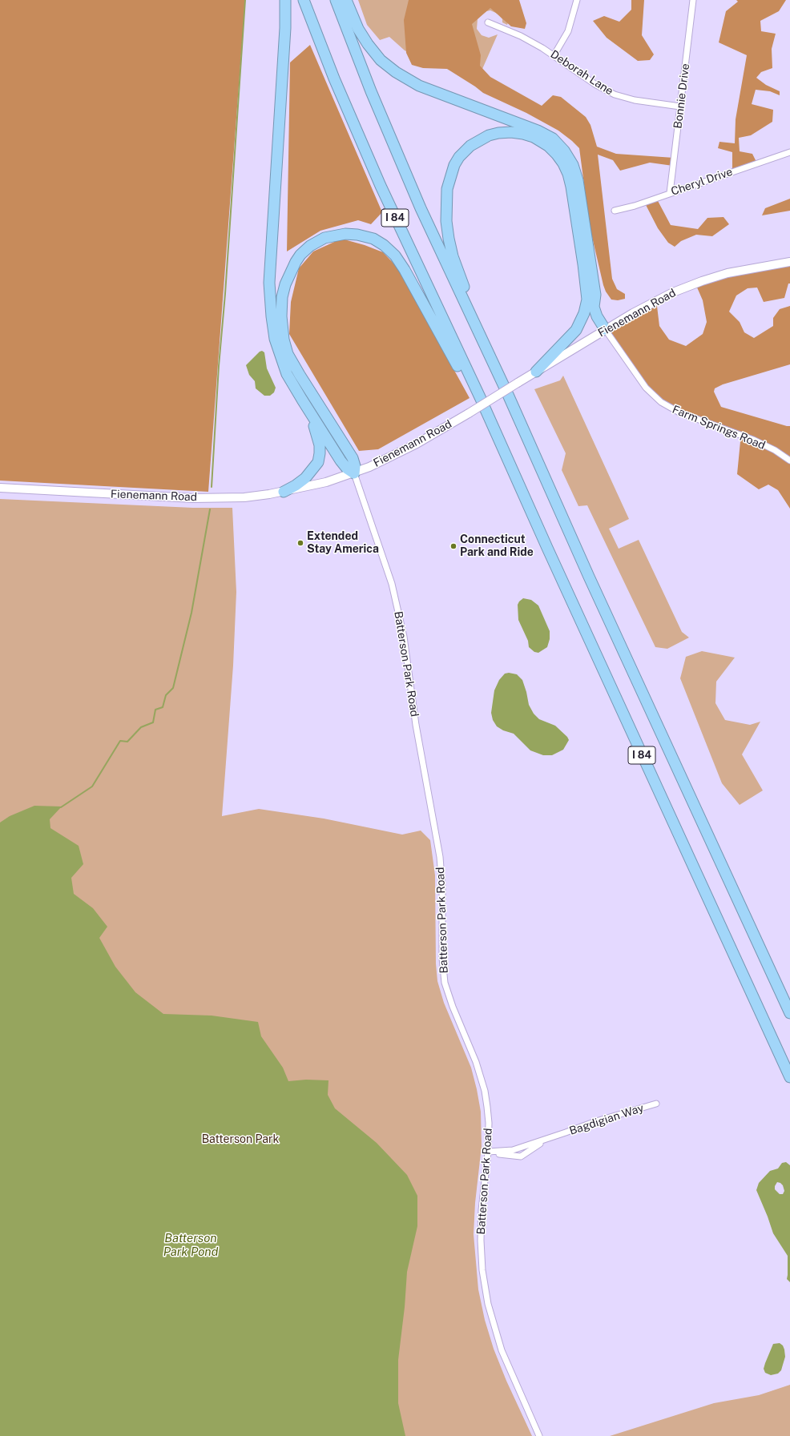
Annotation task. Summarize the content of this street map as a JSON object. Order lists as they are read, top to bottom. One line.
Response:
{"streets":{"highway":["I 84"],"main road":["Fienemann Road"],"street":["Deborah Lane","Bonnie Drive","Cheryl Drive","Farm Springs Road","Batterson Park Road","Bagdigian Way"]},"crossings":[["Deborah Lane","Bonnie Drive"],["Bonnie Drive","Cheryl Drive"],["Fienemann Road","Farm Springs Road"],["Fienemann Road","Batterson Park Road"],["Batterson Park Road","Bagdigian Way"]],"water":["Batterson Park Pond"],"parks":["Batterson Park"],"places":["Extended Stay America","Connecticut Park and Ride"]}
